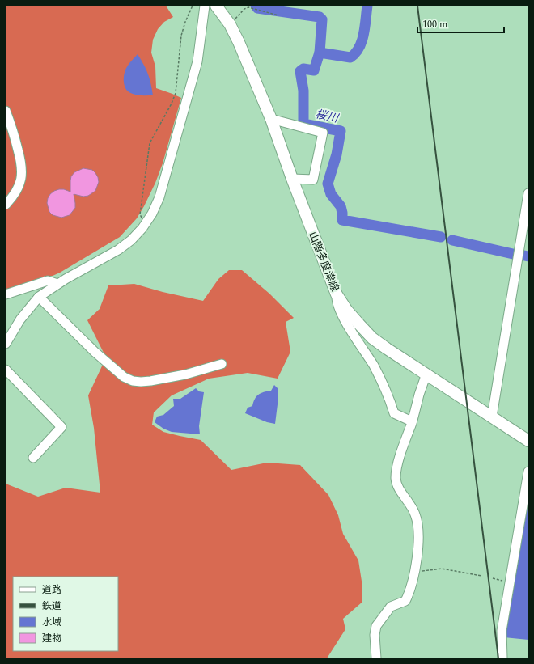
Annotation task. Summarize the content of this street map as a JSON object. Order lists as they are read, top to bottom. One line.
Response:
{"streets":{"main road":["山階多度津線"]},"water":["桜川"],"legend":["道路","鉄道","水域","建物"],"scale_bar":"100 m"}
